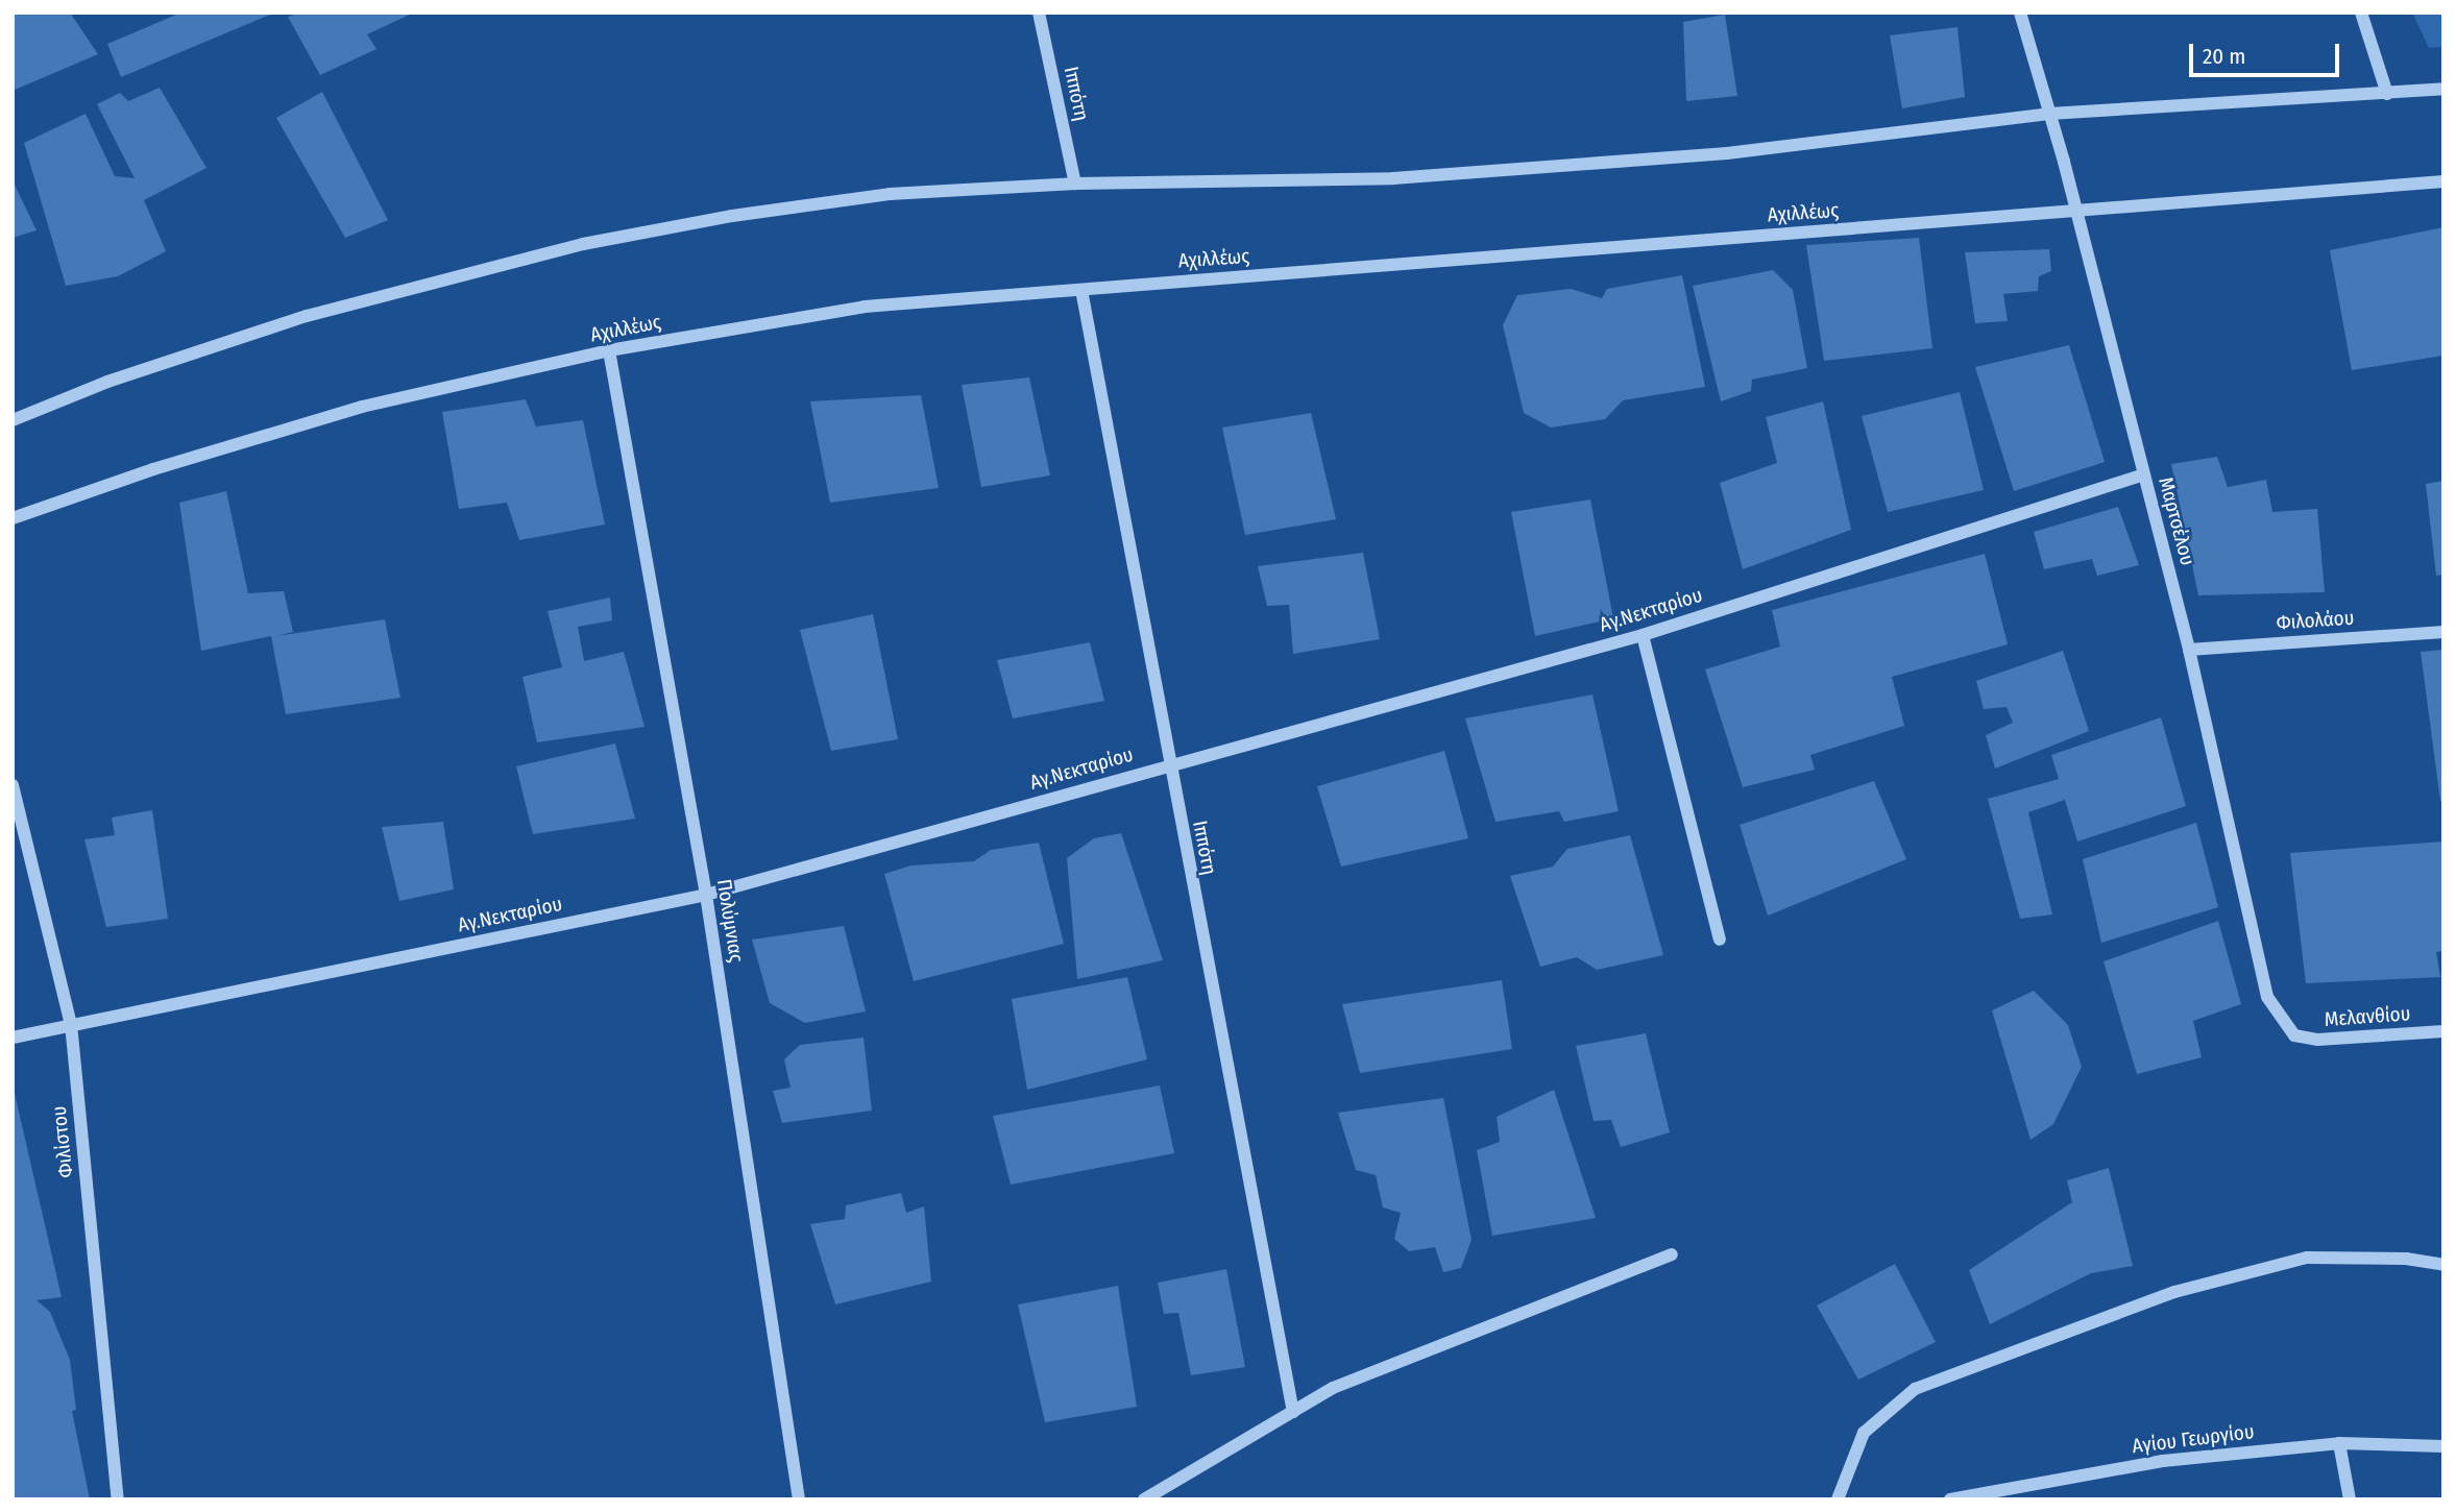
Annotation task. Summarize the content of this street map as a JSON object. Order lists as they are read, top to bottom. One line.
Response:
{"streets":{"street":["Ιππότη","Αχιλλέως","Μαρτσέλου","Αγ.Νεκταρίου","Φιλολάου","Πολύμνιας","Μελανθίου","Φιλίστου","Αγίου Γεωργίου"]},"crossings":[["Ιππότη","Αχιλλέως"],["Ιππότη","Αγ.Νεκταρίου"],["Αχιλλέως","Μαρτσέλου"],["Αχιλλέως","Πολύμνιας"],["Μαρτσέλου","Αγ.Νεκταρίου"],["Μαρτσέλου","Φιλολάου"],["Μαρτσέλου","Μελανθίου"],["Αγ.Νεκταρίου","Πολύμνιας"],["Αγ.Νεκταρίου","Φιλίστου"]],"scale_bar":"20 m"}
